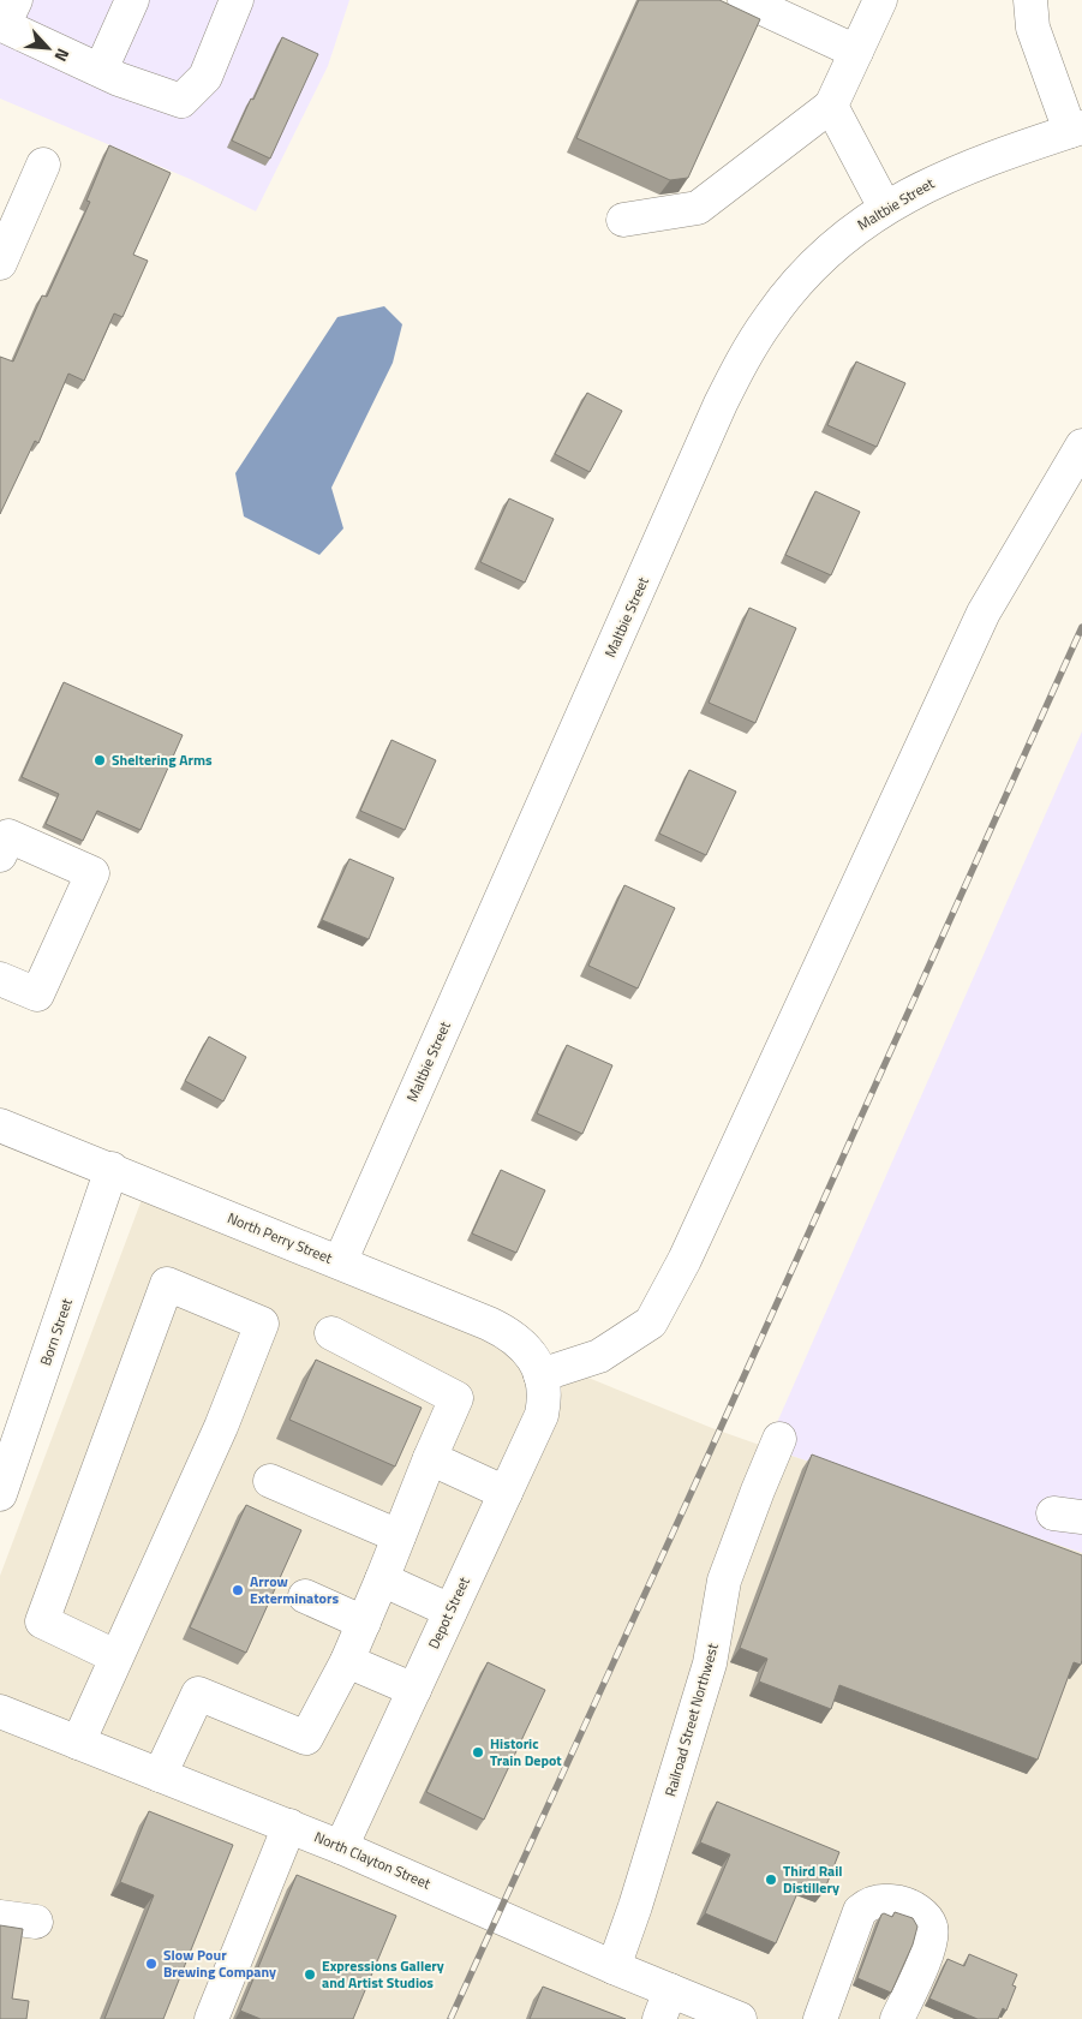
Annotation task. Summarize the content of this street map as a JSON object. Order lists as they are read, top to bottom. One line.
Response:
{"streets":{"street":["Maltbie Street","North Perry Street","Born Street","Depot Street","Railroad Street Northwest","North Clayton Street"]},"crossings":[["Maltbie Street","North Perry Street"],["North Perry Street","Born Street"],["North Perry Street","Depot Street"],["Depot Street","North Clayton Street"],["Railroad Street Northwest","North Clayton Street"]],"places":["Sheltering Arms","Arrow Exterminators","Historic Train Depot","Third Rail Distillery","Slow Pour Brewing Company","Expressions Gallery and Artist Studios"],"north":"bottom right"}
